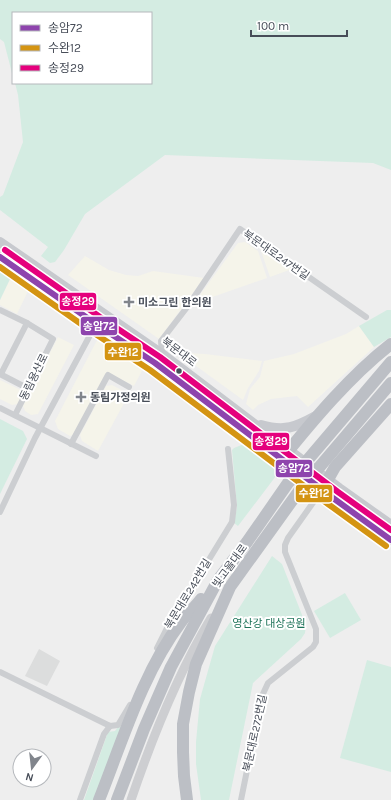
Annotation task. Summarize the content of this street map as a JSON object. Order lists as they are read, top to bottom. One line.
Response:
{"streets":{"highway":["빛고을대로"],"main road":["북문대로"],"street":["북문대로247번길","동림용산로","북문대로242번길","북문대로272번길"]},"crossings":[["북문대로247번길","북문대로"]],"parks":["영산강 대상공원"],"places":{"health":["미소그린 한의원","동림가정의원"]},"lines":["transit line 송정29","transit line 송암72","transit line 수완12"],"legend":["송암72","수완12","송정29"],"scale_bar":"100 m","north":"bottom"}
